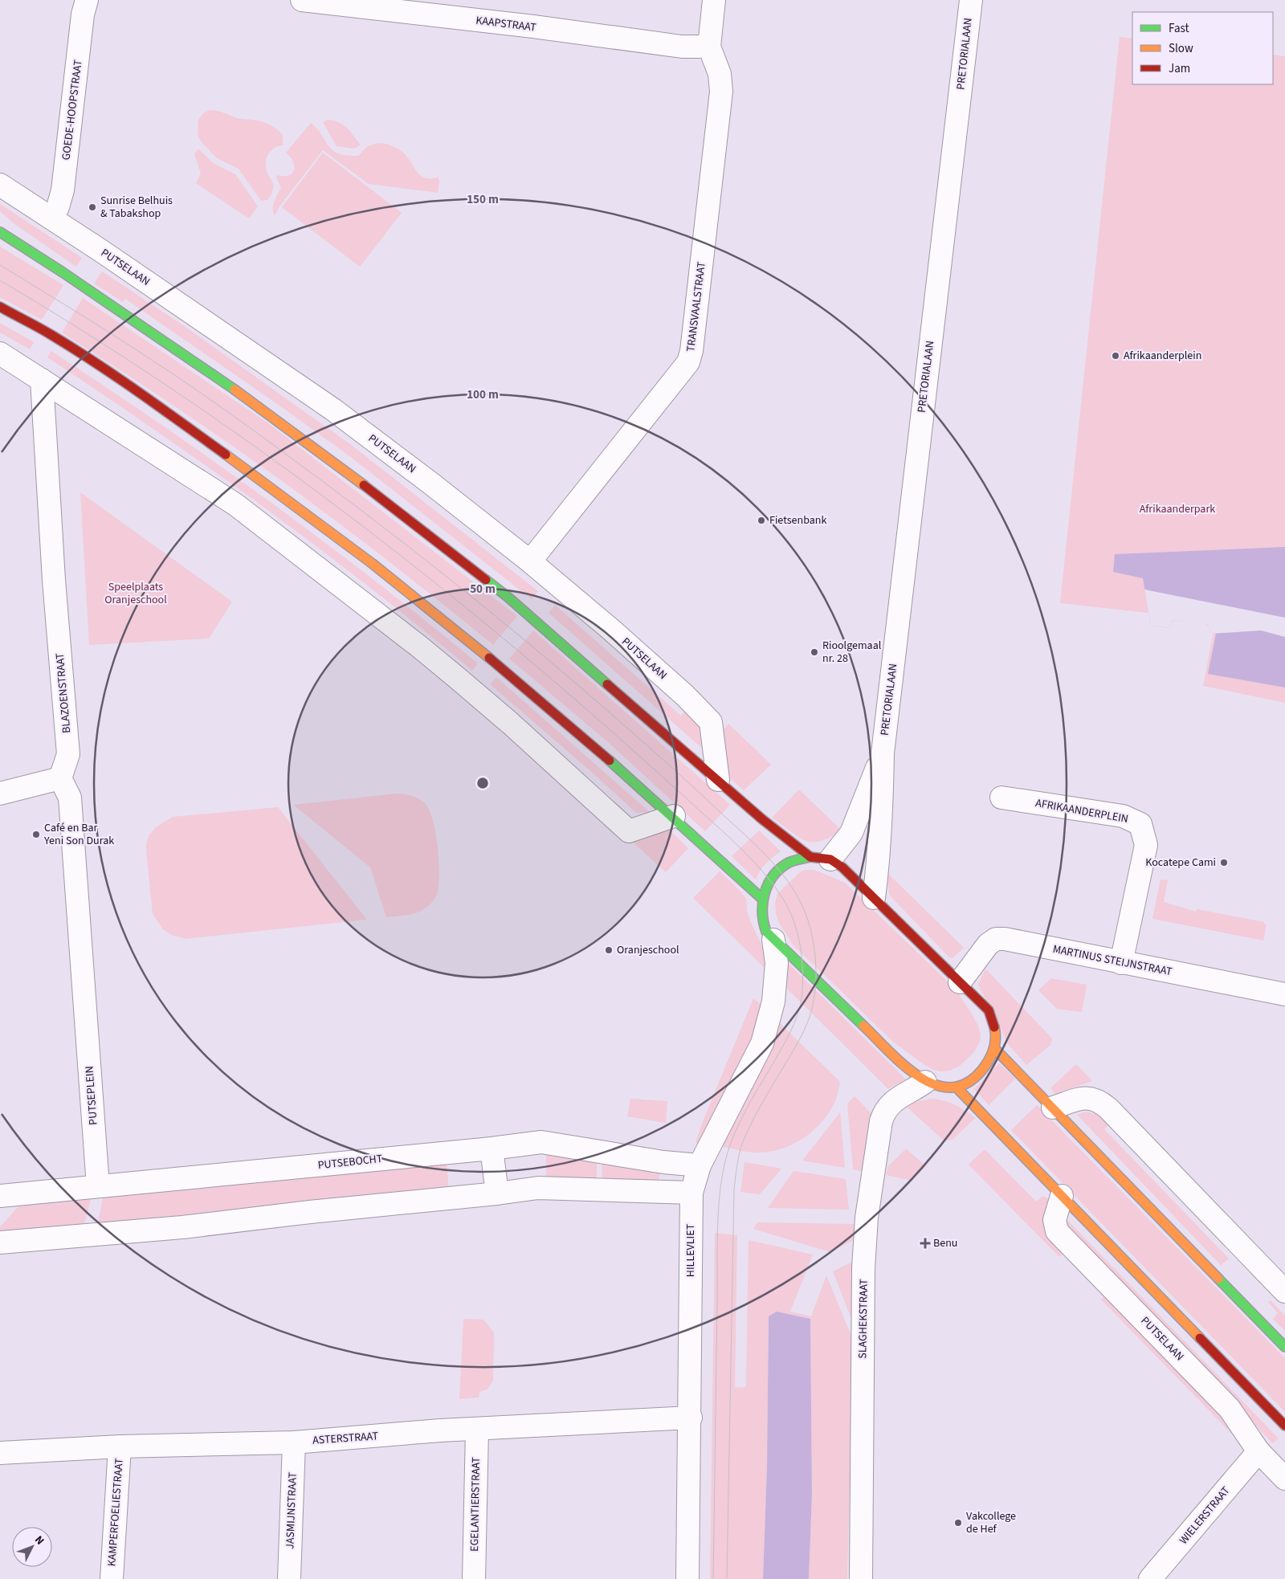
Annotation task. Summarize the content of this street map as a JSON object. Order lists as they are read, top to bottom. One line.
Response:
{"streets":{"street":["KAAPSTRAAT","PRETORIALAAN","GOEDE-HOOPSTRAAT","PUTSELAAN","TRANSVAALSTRAAT","BLAZOENSTRAAT","AFRIKAANDERPLEIN","MARTINUS STEIJNSTRAAT","PUTSEPLEIN","PUTSEBOCHT","HILLEVLIET","SLAGHEKSTRAAT","ASTERSTRAAT","EGELANTIERSTRAAT","JASMIJNSTRAAT","KAMPERFOELIESTRAAT","WIELERSTRAAT"]},"crossings":[["KAAPSTRAAT","TRANSVAALSTRAAT"],["GOEDE-HOOPSTRAAT","PUTSELAAN"],["PUTSELAAN","TRANSVAALSTRAAT"],["PUTSELAAN","WIELERSTRAAT"],["BLAZOENSTRAAT","PUTSEPLEIN"],["AFRIKAANDERPLEIN","MARTINUS STEIJNSTRAAT"],["PUTSEPLEIN","PUTSEBOCHT"],["PUTSEBOCHT","HILLEVLIET"],["HILLEVLIET","ASTERSTRAAT"],["ASTERSTRAAT","EGELANTIERSTRAAT"],["ASTERSTRAAT","JASMIJNSTRAAT"],["ASTERSTRAAT","KAMPERFOELIESTRAAT"]],"parks":["Afrikaanderpark","Speelplaats Oranjeschool"],"places":{"other":["Sunrise Belhuis & Tabakshop","Afrikaanderplein","Fietsenbank","Rioolgemaal nr. 28","Café en Bar Yeni Son Durak","Kocatepe Cami","Oranjeschool","Vakcollege de Hef"],"health":["Benu"]},"legend":["Fast","Slow","Jam"],"north":"top right","rings":["150 m","100 m","50 m"]}
